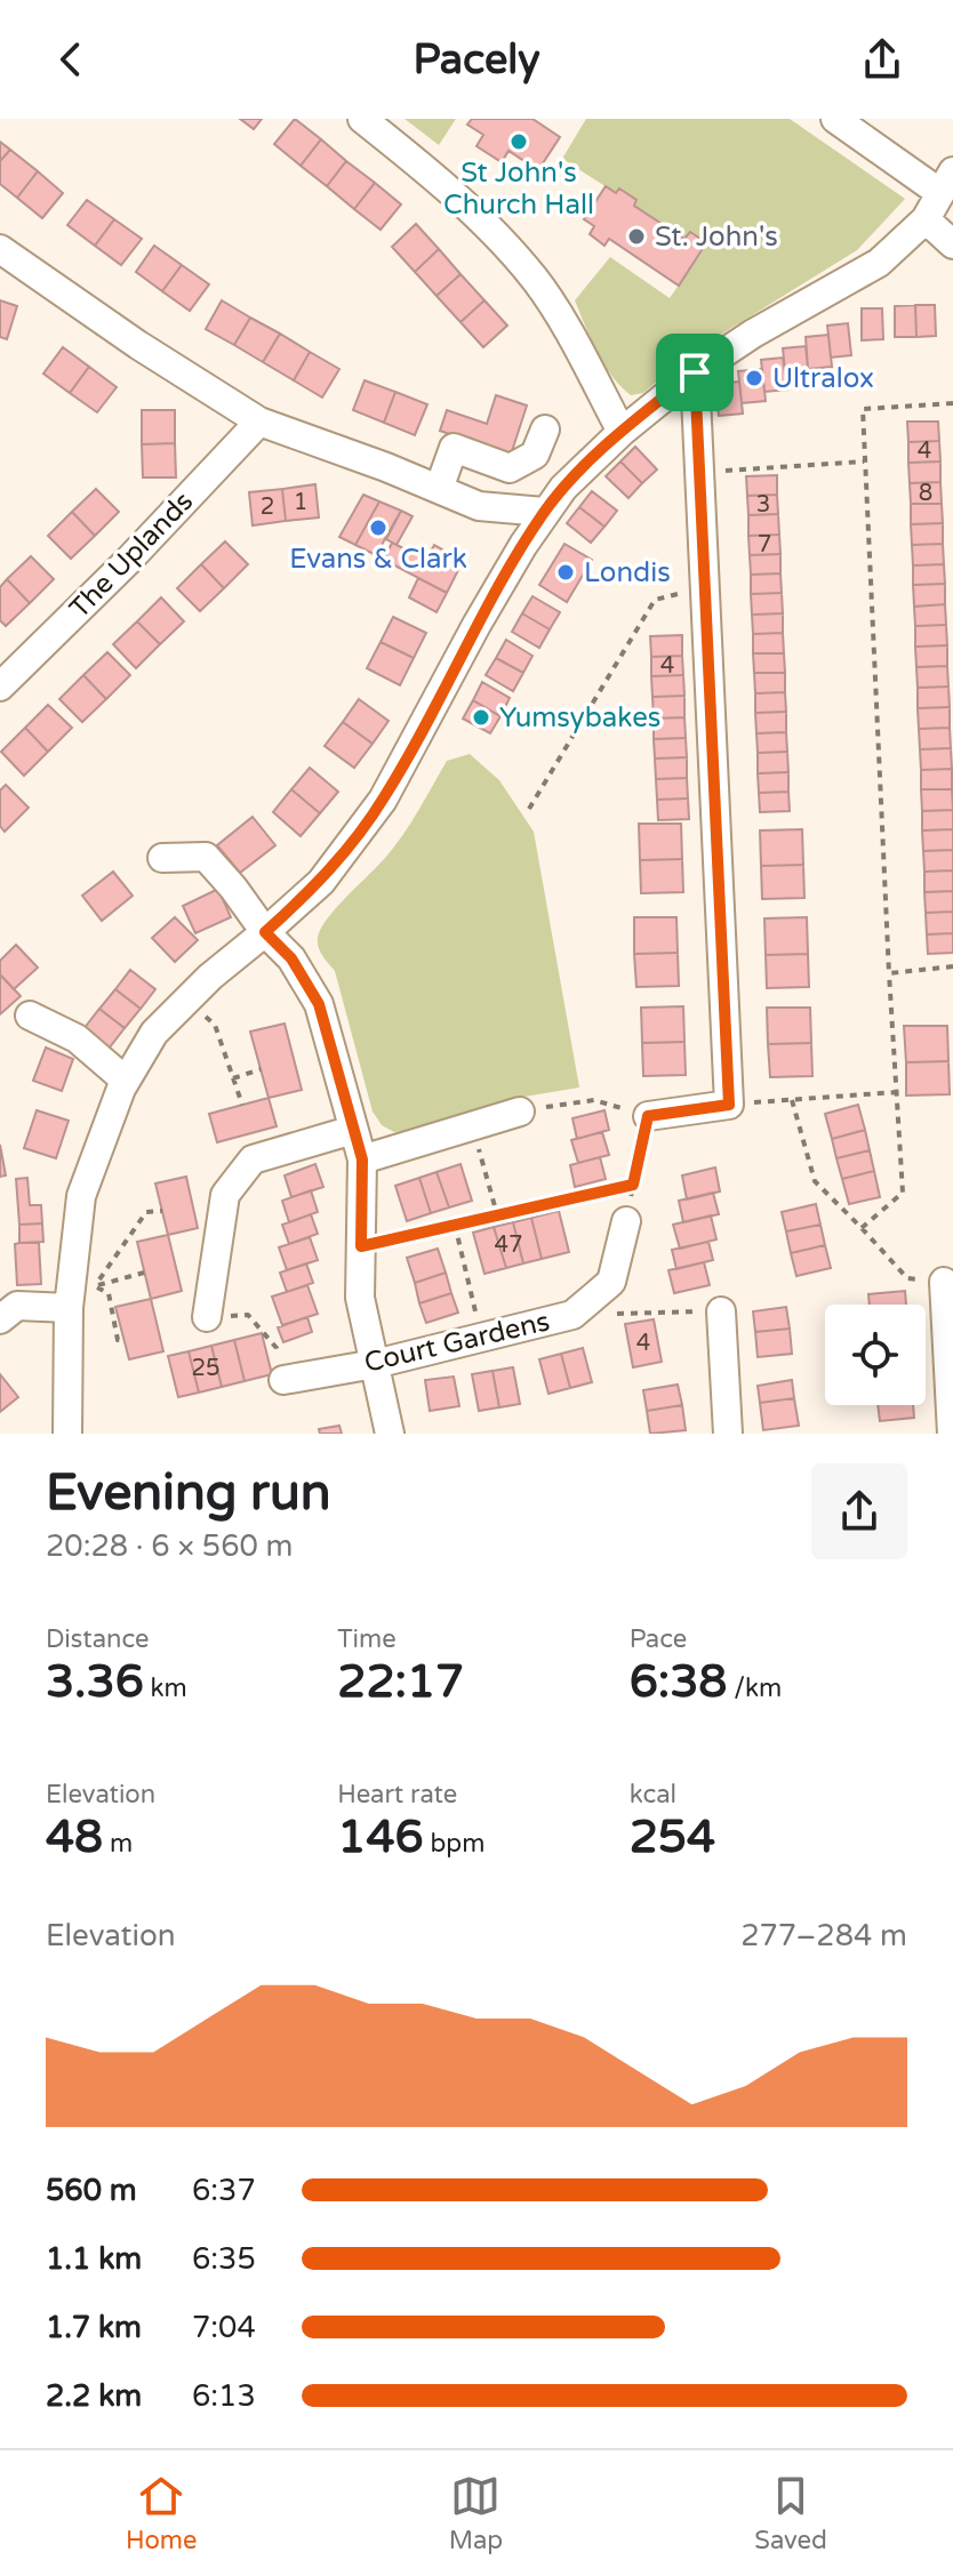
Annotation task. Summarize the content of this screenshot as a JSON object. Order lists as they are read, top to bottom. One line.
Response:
{"streets":{"street":["The Uplands","Court Gardens"]},"places":["St John's Church Hall","St. John's","Ultralox","Evans & Clark","Londis","Yumsybakes"],"house_numbers":["4","8","1","3","2","7","4","47","4","25"],"page":{"header":"Pacely","heading":["Evening run","20:28 · 6 × 560 m"],"stats":[["Distance","3.36 km"],["Time","22:17"],["Pace","6:38 /km"],["Elevation","48 m"],["Heart rate","146 bpm"],["kcal","254"]],"chart":["Elevation","277–284 m"],"list":[{"name":"560 m","note":"6:37"},{"name":"1.1 km","note":"6:35"},{"name":"1.7 km","note":"7:04"},{"name":"2.2 km","note":"6:13"}],"tabs":["Home","Map","Saved"]}}
